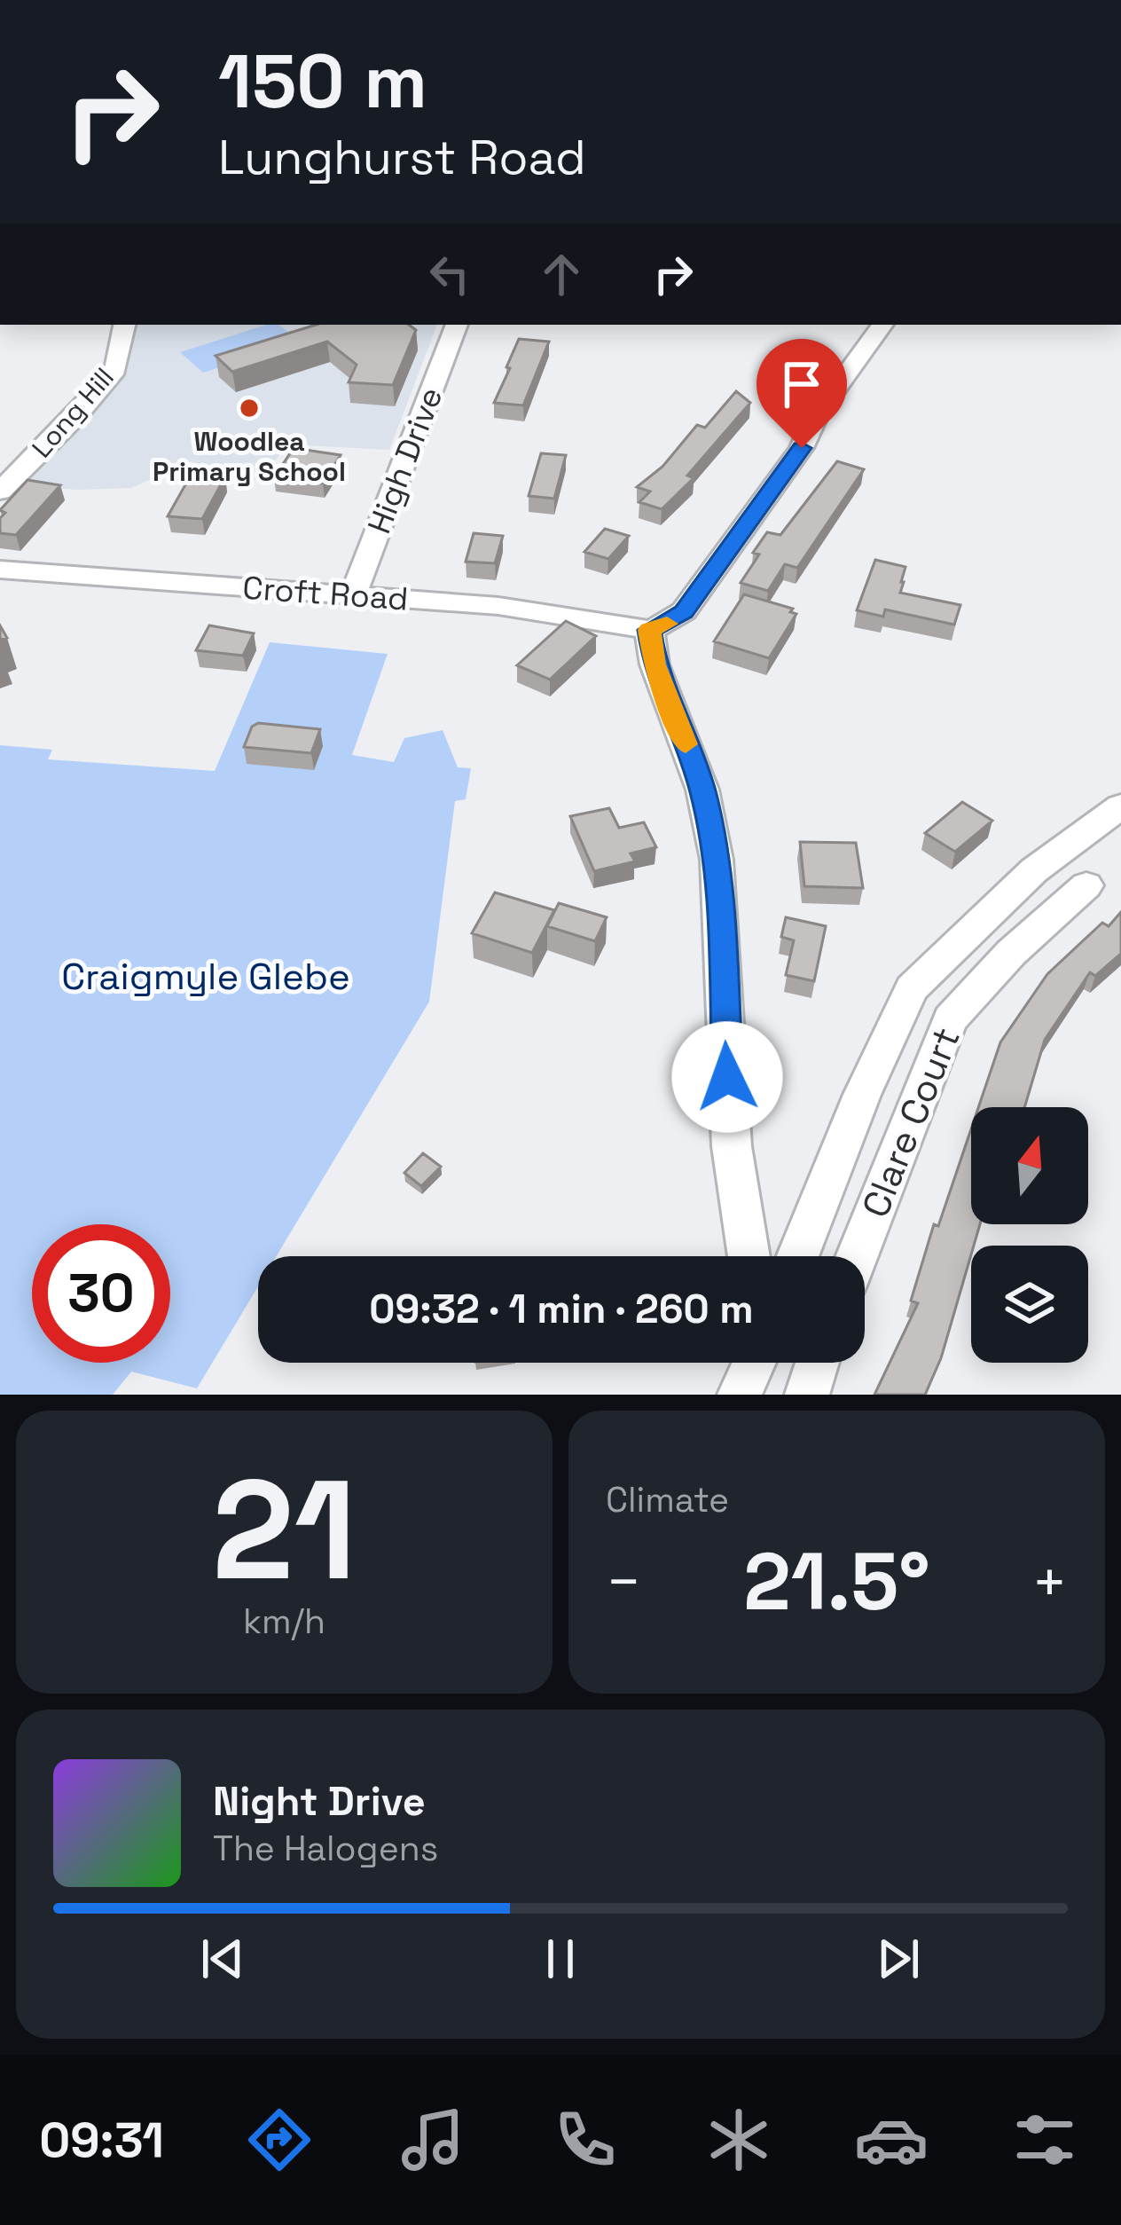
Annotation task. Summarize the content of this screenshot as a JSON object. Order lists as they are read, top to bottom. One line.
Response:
{"streets":{"street":["Long Hill","High Drive","Croft Road","Clare Court"]},"crossings":[["High Drive","Croft Road"]],"parks":["Craigmyle Glebe"],"places":["Woodlea Primary School"],"north":"top","page":{"turn":["150 m","Lunghurst Road"],"limit":"30","trip":"09:32 · 1 min · 260 m","tile":[["21","km/h"],"Climate"],"heat":["−","21.5°","+"],"song":["Night Drive","The Halogens"],"tabs":"09:31"}}
